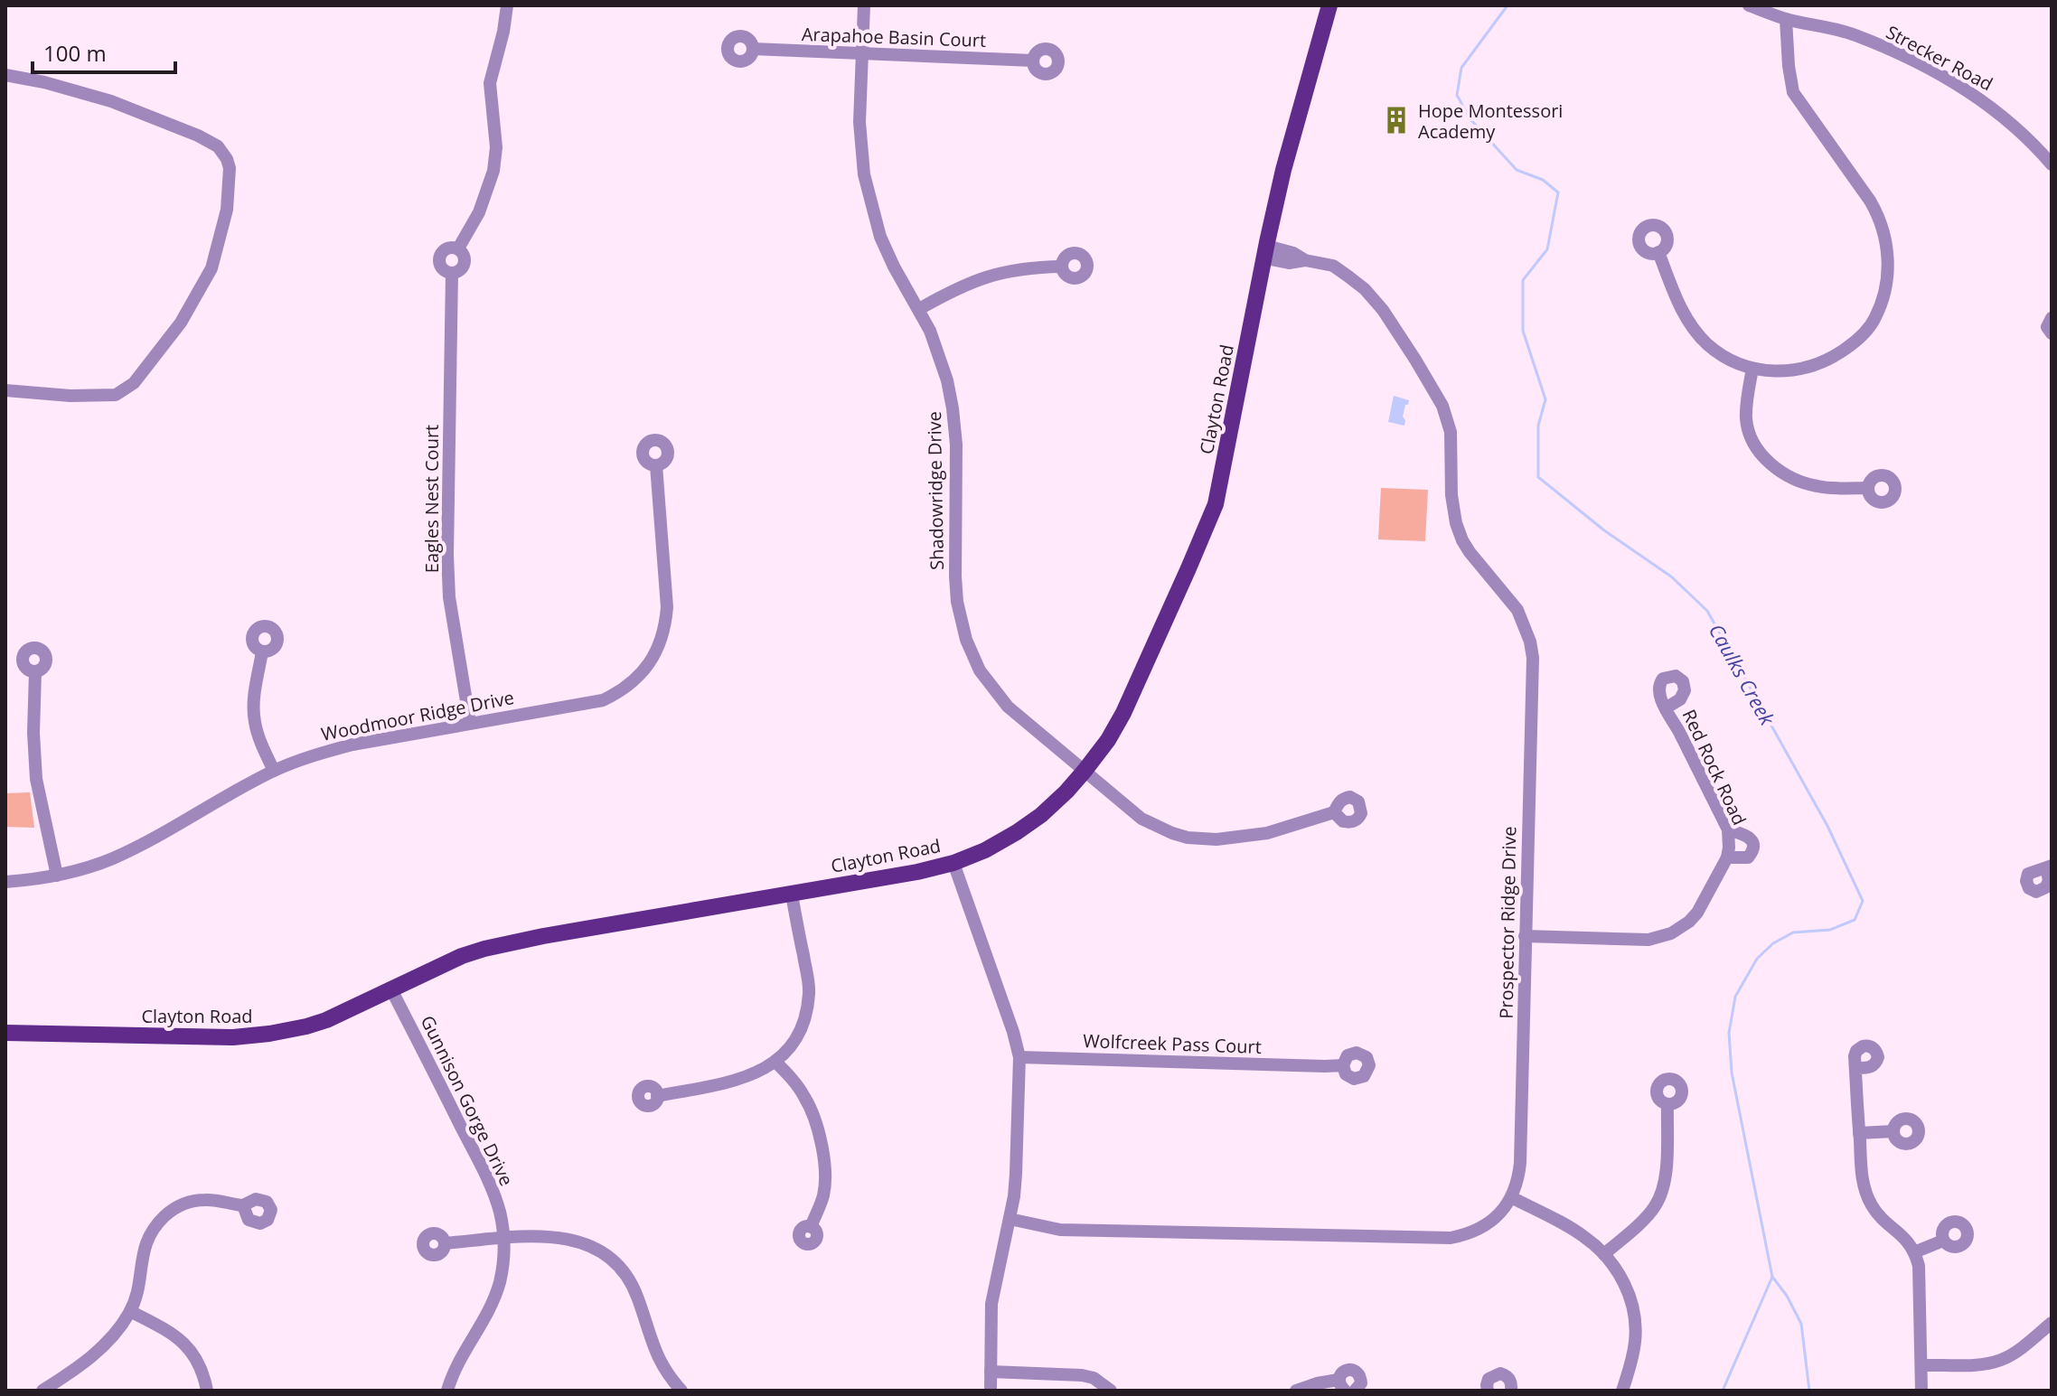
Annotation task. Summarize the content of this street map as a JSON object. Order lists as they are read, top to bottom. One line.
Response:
{"streets":{"main road":["Clayton Road"],"street":["Arapahoe Basin Court","Strecker Road","Shadowridge Drive","Eagles Nest Court","Woodmoor Ridge Drive","Red Rock Road","Prospector Ridge Drive","Wolfcreek Pass Court","Gunnison Gorge Drive"]},"crossings":[["Arapahoe Basin Court","Shadowridge Drive"],["Clayton Road","Shadowridge Drive"],["Clayton Road","Prospector Ridge Drive"],["Clayton Road","Gunnison Gorge Drive"],["Eagles Nest Court","Woodmoor Ridge Drive"],["Red Rock Road","Prospector Ridge Drive"]],"water":["Caulks Creek"],"places":{"building":["Hope Montessori Academy"]},"scale_bar":"100 m"}
